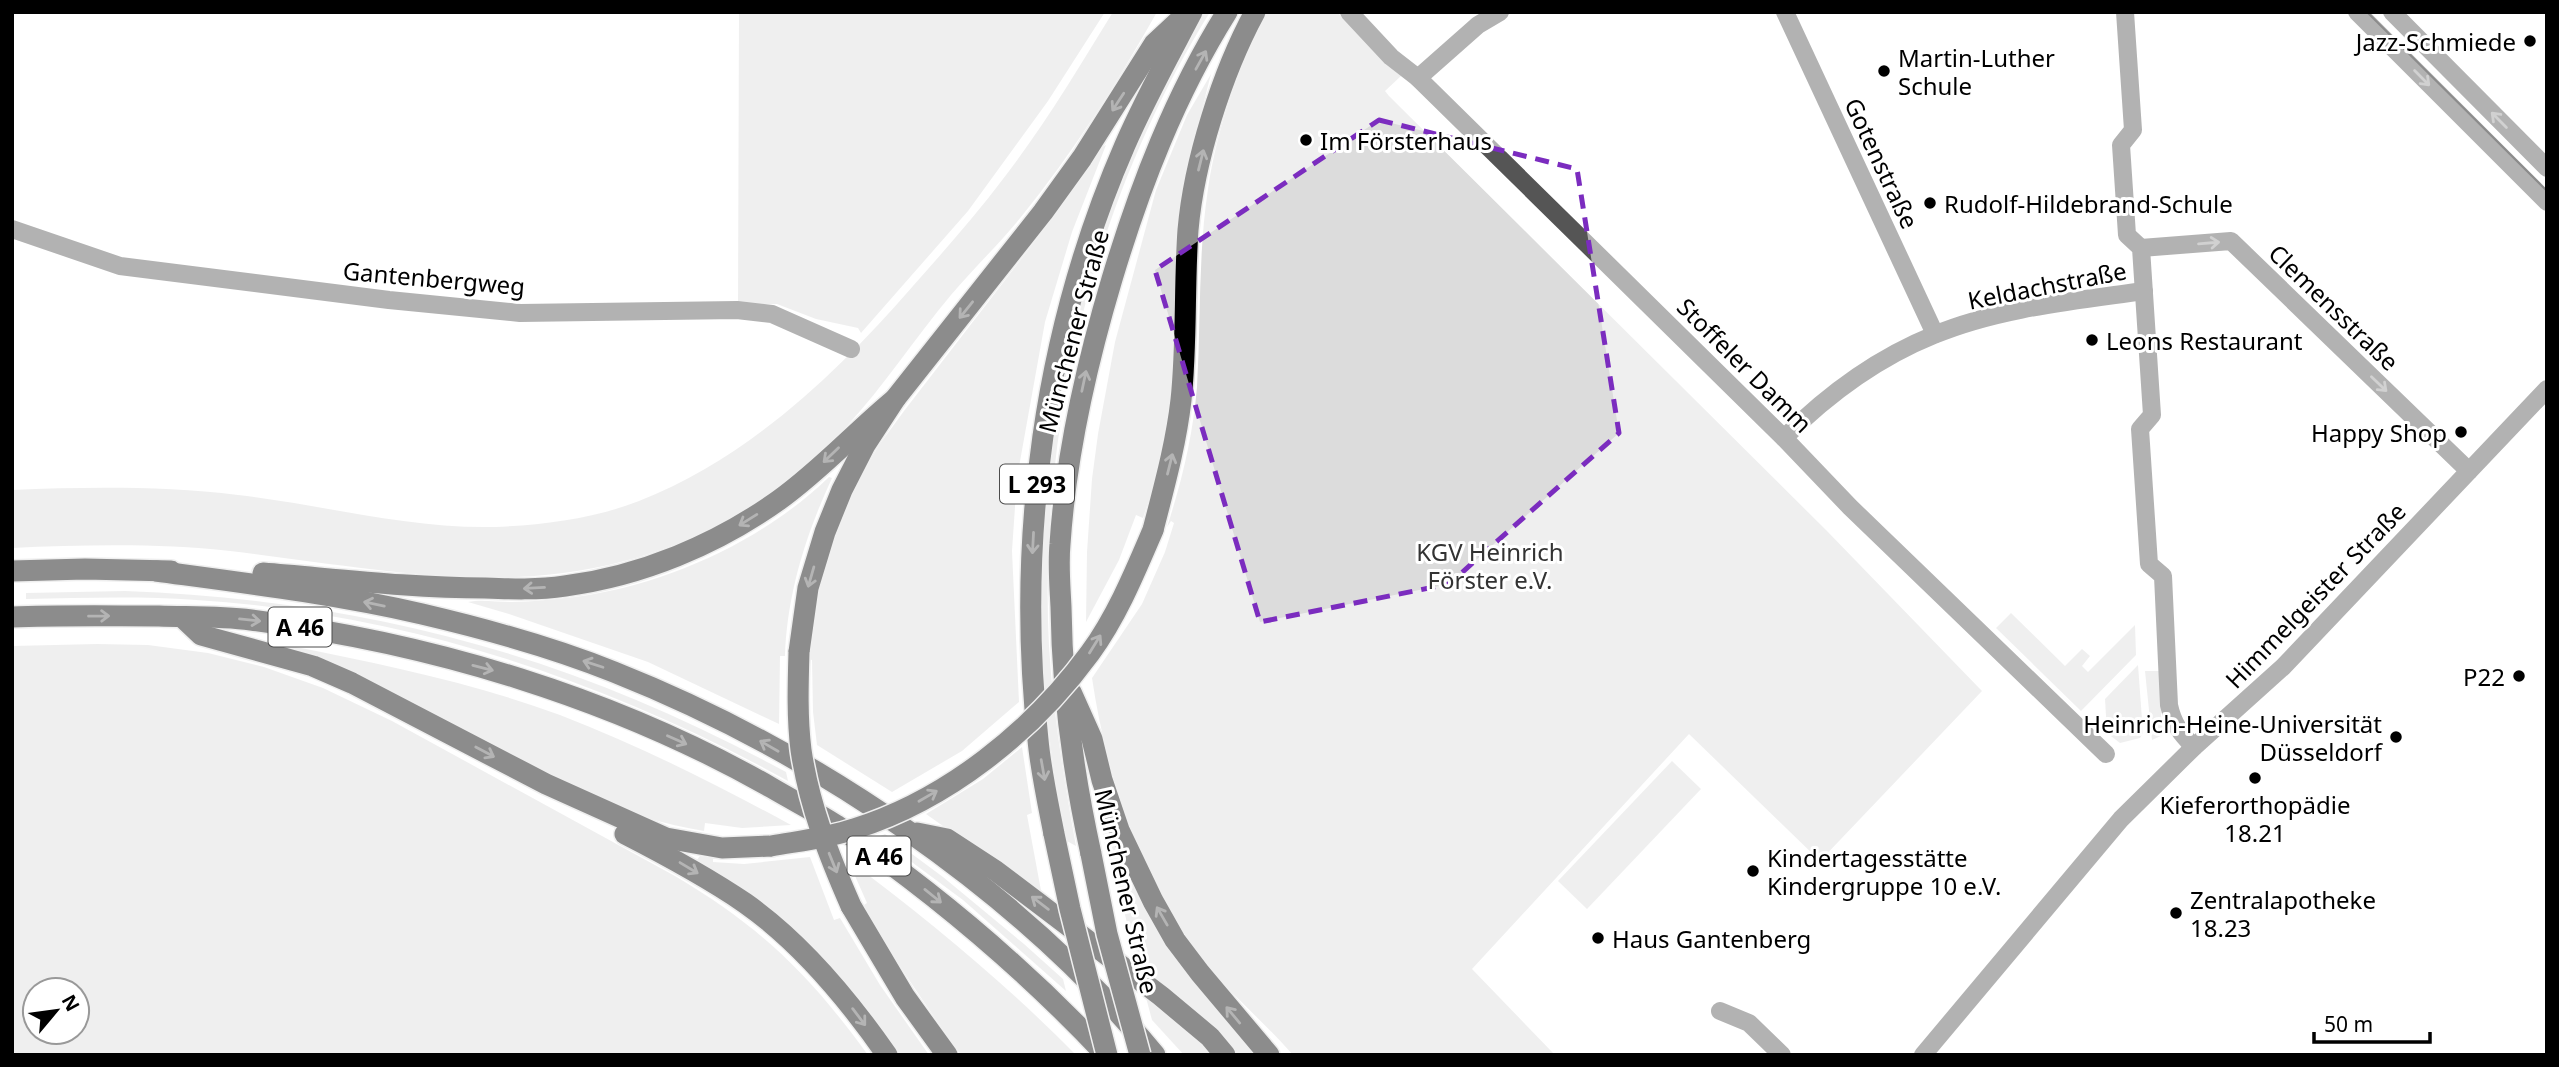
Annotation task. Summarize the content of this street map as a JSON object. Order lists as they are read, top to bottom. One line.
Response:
{"streets":{"highway":["Münchener Straße","L 293","A 46"],"street":["Gotenstraße","Gantenbergweg","Keldachstraße","Clemensstraße","Stoffeler Damm","Himmelgeister Straße"]},"crossings":[["Gotenstraße","Keldachstraße"],["Keldachstraße","Stoffeler Damm"],["Clemensstraße","Himmelgeister Straße"],["Münchener Straße","L 293"],["Münchener Straße","A 46"]],"one_way":["Clemensstraße"],"parks":["KGV Heinrich Förster e.V."],"places":["Jazz-Schmiede","Martin-Luther Schule","Im Försterhaus","Rudolf-Hildebrand-Schule","Leons Restaurant","Happy Shop","P22","Heinrich-Heine-Universität Düsseldorf","Kieferorthopädie 18.21","Kindertagesstätte Kindergruppe 10 e.V.","Zentralapotheke 18.23","Haus Gantenberg"],"scale_bar":"50 m","north":"top right"}
